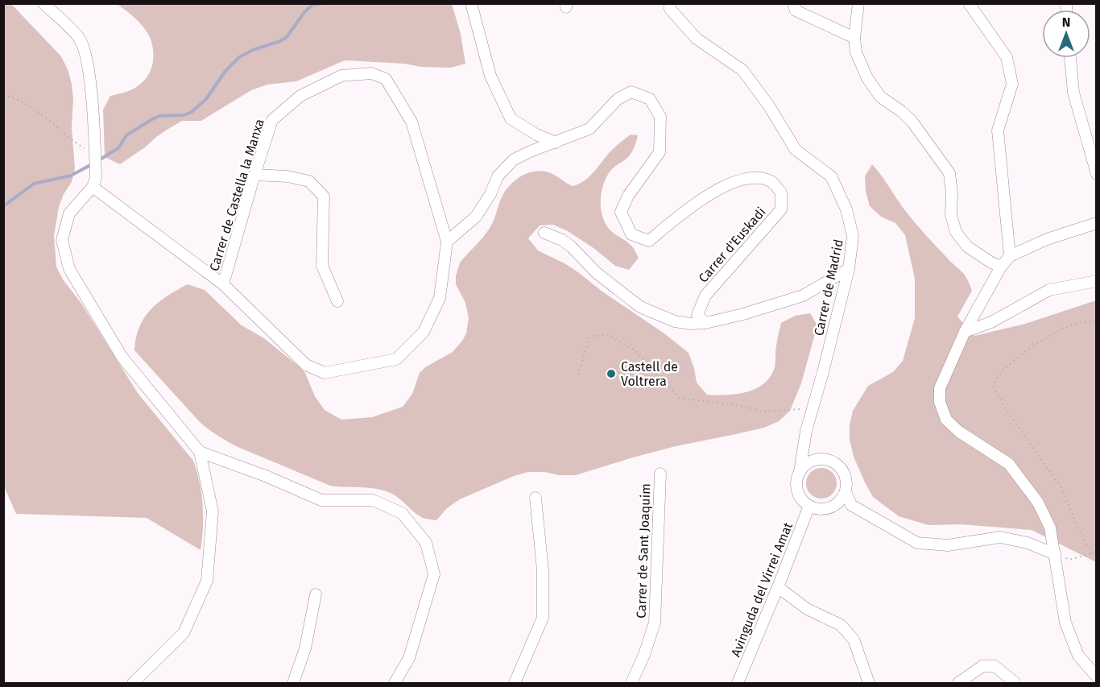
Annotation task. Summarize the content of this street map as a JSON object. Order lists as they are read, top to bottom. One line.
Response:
{"streets":{"street":["Carrer de Castella la Manxa","Carrer d'Euskadi","Carrer de Madrid","Carrer de Sant Joaquim","Avinguda del Virrei Amat"]},"crossings":[["Carrer de Castella la Manxa","Carrer d'Euskadi"],["Carrer de Madrid","Avinguda del Virrei Amat"]],"places":["Castell de Voltrera"],"north":"top"}
